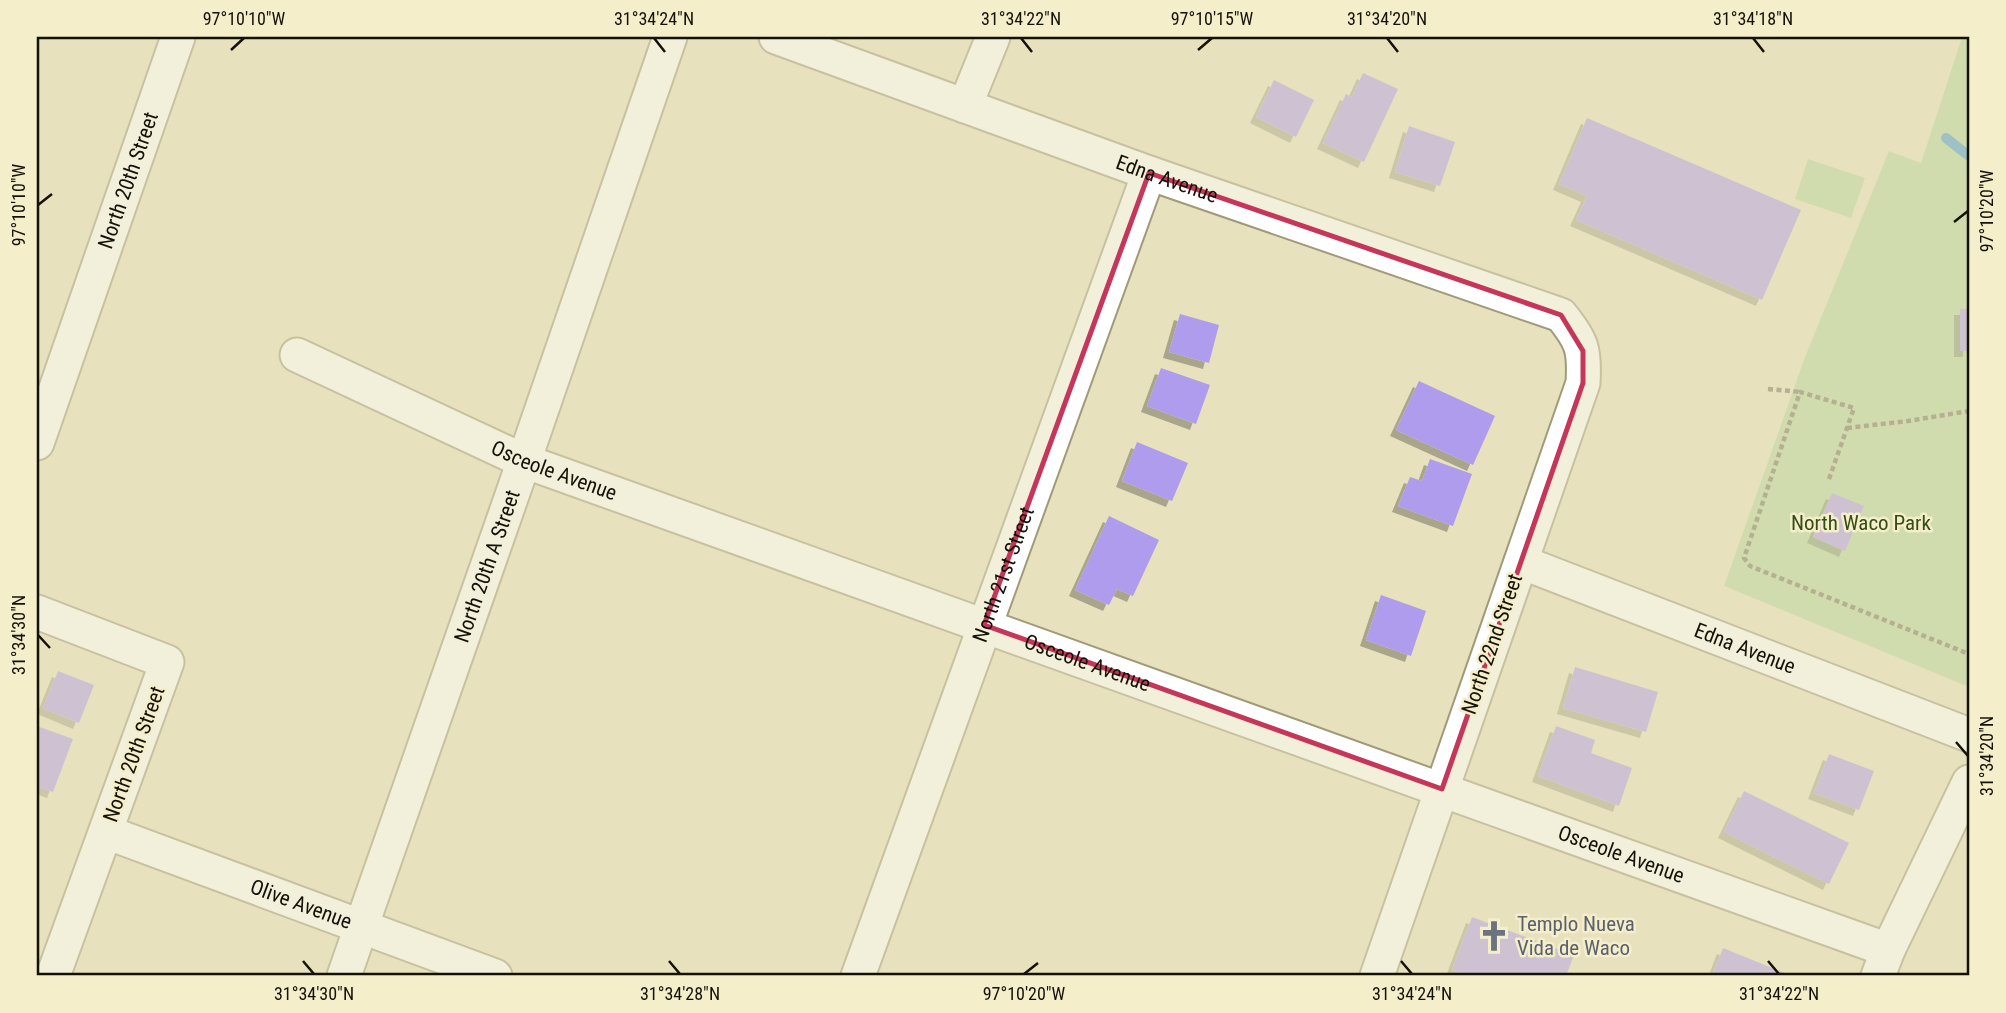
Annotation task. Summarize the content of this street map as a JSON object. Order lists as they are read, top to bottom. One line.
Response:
{"streets":{"street":["Edna Avenue","North 20th Street","Osceole Avenue","North 20th A Street","North 21st Street","North 22nd Street","Olive Avenue"]},"crossings":[["Edna Avenue","North 21st Street"],["Edna Avenue","North 22nd Street"],["North 20th Street","Olive Avenue"],["Osceole Avenue","North 20th A Street"],["Osceole Avenue","North 21st Street"],["Osceole Avenue","North 22nd Street"],["North 20th A Street","Olive Avenue"]],"parks":["North Waco Park"],"places":{"church":["Templo Nueva Vida de Waco"]},"coordinates":["97°10'10\"W","31°34'24\"N","31°34'22\"N","97°10'15\"W","31°34'20\"N","31°34'18\"N","97°10'20\"W","31°34'30\"N","31°34'28\"N"]}
